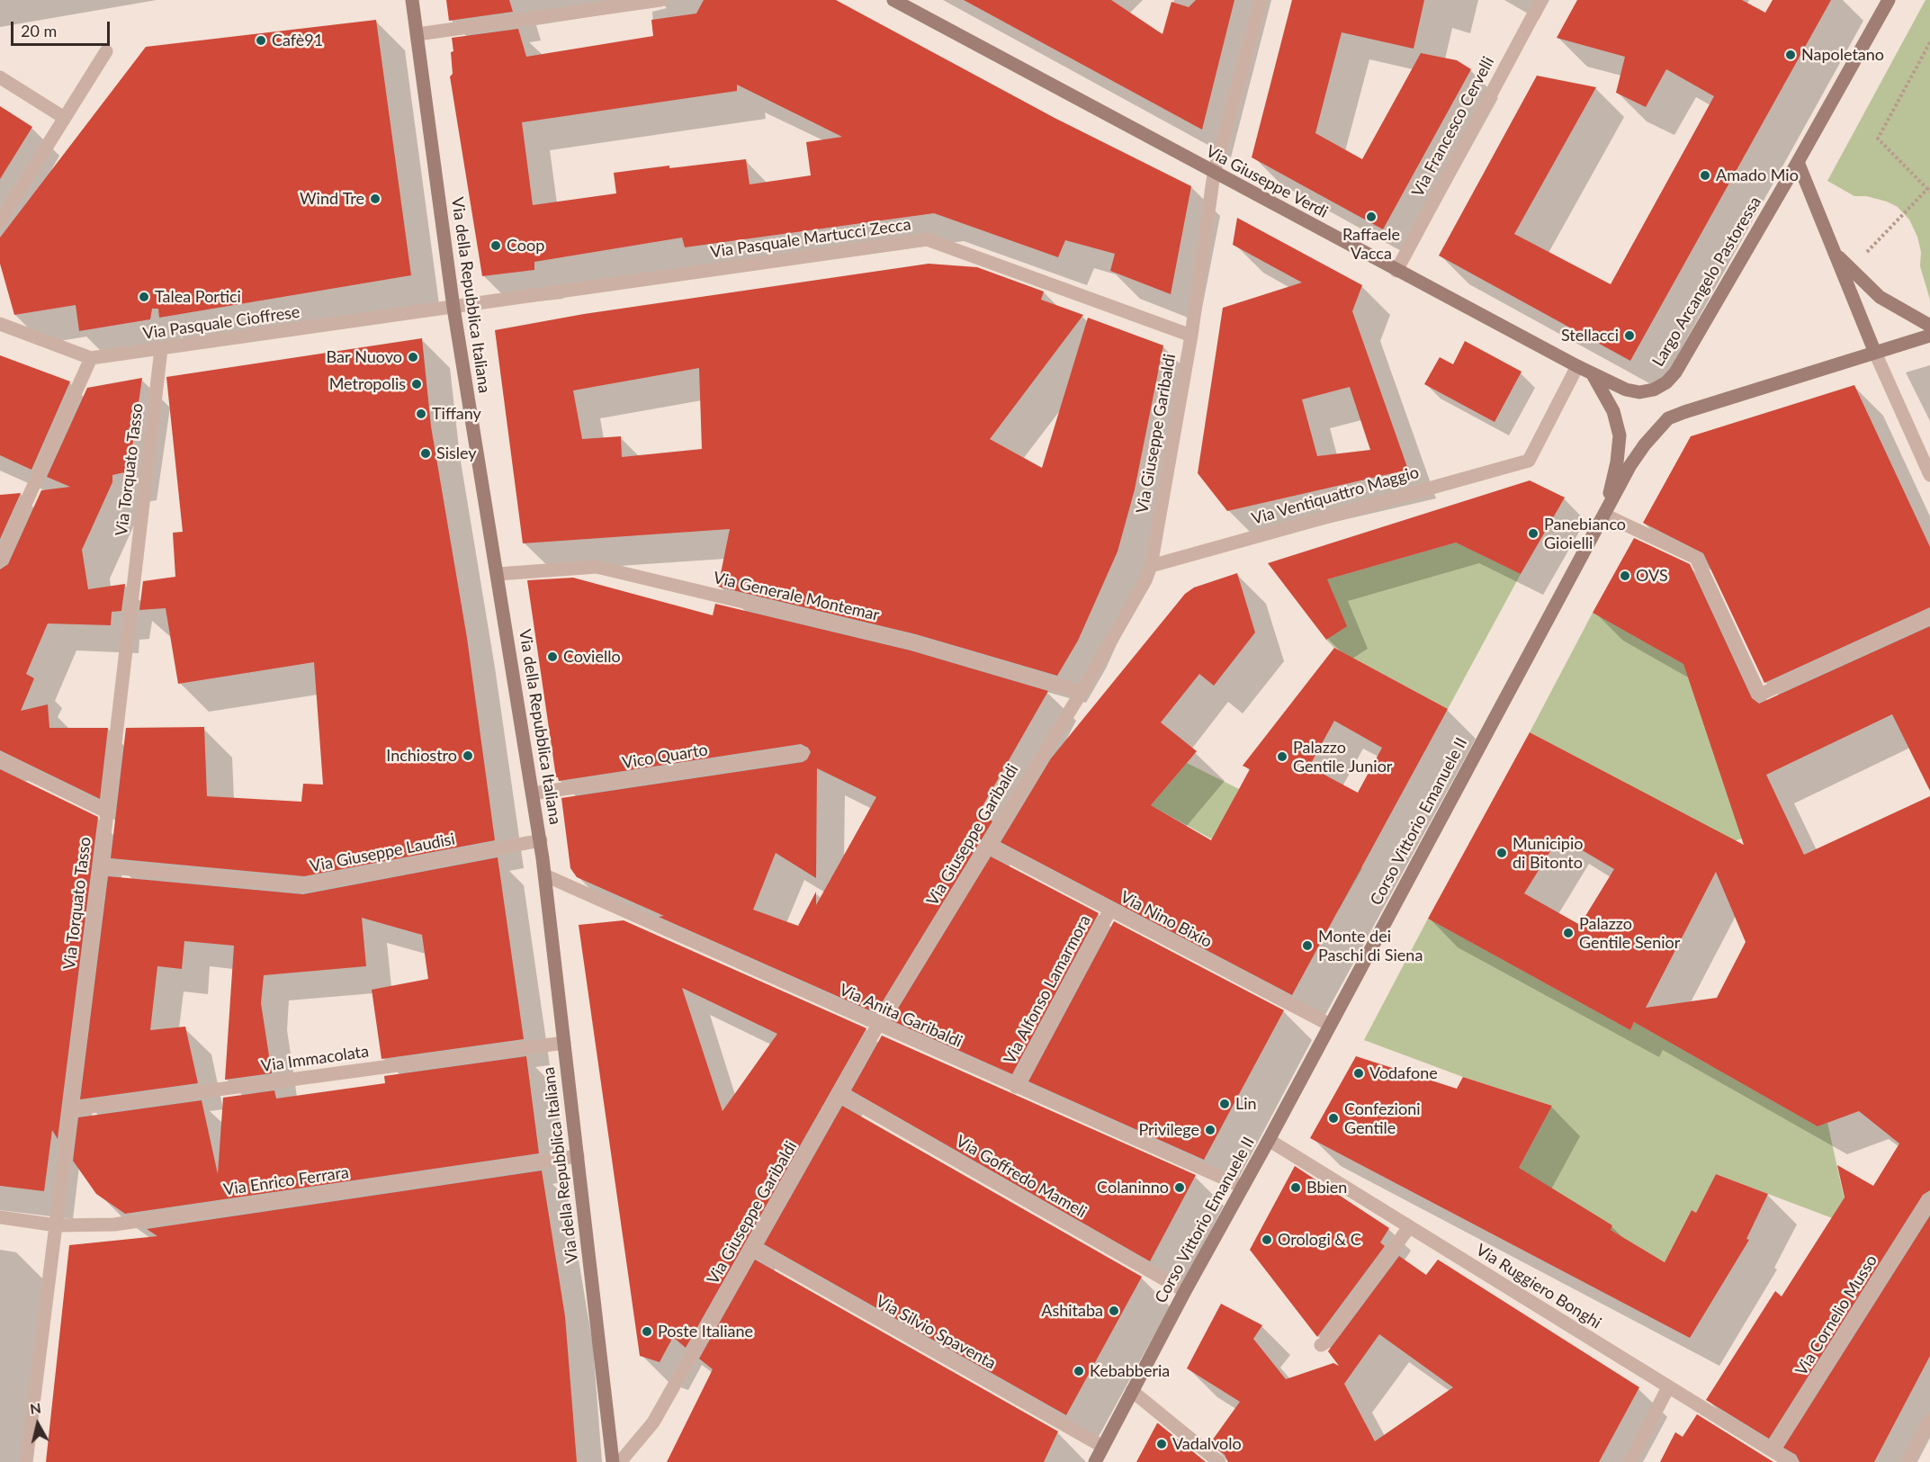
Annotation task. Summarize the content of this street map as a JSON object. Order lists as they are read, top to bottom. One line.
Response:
{"streets":{"street":["Via Francesco Cervelli","Via Giuseppe Verdi","Via Pasquale Martucci Zecca","Largo Arcangelo Pastoressa","Via della Repubblica Italiana","Via Pasquale Cioffrese","Via Giuseppe Garibaldi","Via Torquato Tasso","Via Ventiquattro Maggio","Via Generale Montemar","Vico Quarto","Corso Vittorio Emanuele II","Via Giuseppe Laudisi","Via Nino Bixio","Via Alfonso Lamarmora","Via Anita Garibaldi","Via Immacolata","Via Goffredo Mameli","Via Enrico Ferrara","Via Ruggiero Bonghi","Via Cornelio Musso","Via Silvio Spaventa"]},"crossings":[["Via Francesco Cervelli","Via Giuseppe Verdi"],["Via Giuseppe Verdi","Largo Arcangelo Pastoressa"],["Via Giuseppe Verdi","Via Giuseppe Garibaldi"],["Via Giuseppe Verdi","Via Ventiquattro Maggio"],["Via Pasquale Martucci Zecca","Via della Repubblica Italiana"],["Via Pasquale Martucci Zecca","Via Pasquale Cioffrese"],["Via Pasquale Martucci Zecca","Via Giuseppe Garibaldi"],["Via della Repubblica Italiana","Via Pasquale Cioffrese"],["Via della Repubblica Italiana","Via Generale Montemar"],["Via della Repubblica Italiana","Vico Quarto"],["Via della Repubblica Italiana","Via Giuseppe Laudisi"],["Via della Repubblica Italiana","Via Anita Garibaldi"],["Via della Repubblica Italiana","Via Immacolata"],["Via della Repubblica Italiana","Via Enrico Ferrara"],["Via Pasquale Cioffrese","Via Torquato Tasso"],["Via Giuseppe Garibaldi","Via Ventiquattro Maggio"],["Via Giuseppe Garibaldi","Via Generale Montemar"],["Via Giuseppe Garibaldi","Via Nino Bixio"],["Via Giuseppe Garibaldi","Via Anita Garibaldi"],["Via Giuseppe Garibaldi","Via Goffredo Mameli"],["Via Giuseppe Garibaldi","Via Silvio Spaventa"],["Via Torquato Tasso","Via Giuseppe Laudisi"],["Via Torquato Tasso","Via Immacolata"],["Via Torquato Tasso","Via Enrico Ferrara"],["Corso Vittorio Emanuele II","Via Nino Bixio"],["Corso Vittorio Emanuele II","Via Anita Garibaldi"],["Corso Vittorio Emanuele II","Via Goffredo Mameli"],["Corso Vittorio Emanuele II","Via Ruggiero Bonghi"],["Corso Vittorio Emanuele II","Via Silvio Spaventa"],["Via Nino Bixio","Via Alfonso Lamarmora"],["Via Alfonso Lamarmora","Via Anita Garibaldi"],["Via Ruggiero Bonghi","Via Cornelio Musso"]],"places":["Cafè91","Napoletano","Amado Mio","Wind Tre","Raffaele Vacca","Coop","Talea Portici","Stellacci","Bar Nuovo","Metropolis","Tiffany","Sisley","Panebianco Gioielli","OVS","Coviello","Inchiostro","Palazzo Gentile Junior","Municipio di Bitonto","Palazzo Gentile Senior","Monte dei Paschi di Siena","Vodafone","Lin","Confezioni Gentile","Privilege","Colaninno","Bbien","Orologi & C","Ashitaba","Poste Italiane","Kebabberia","Vadalvolo"],"scale_bar":"20 m","north":"top"}
